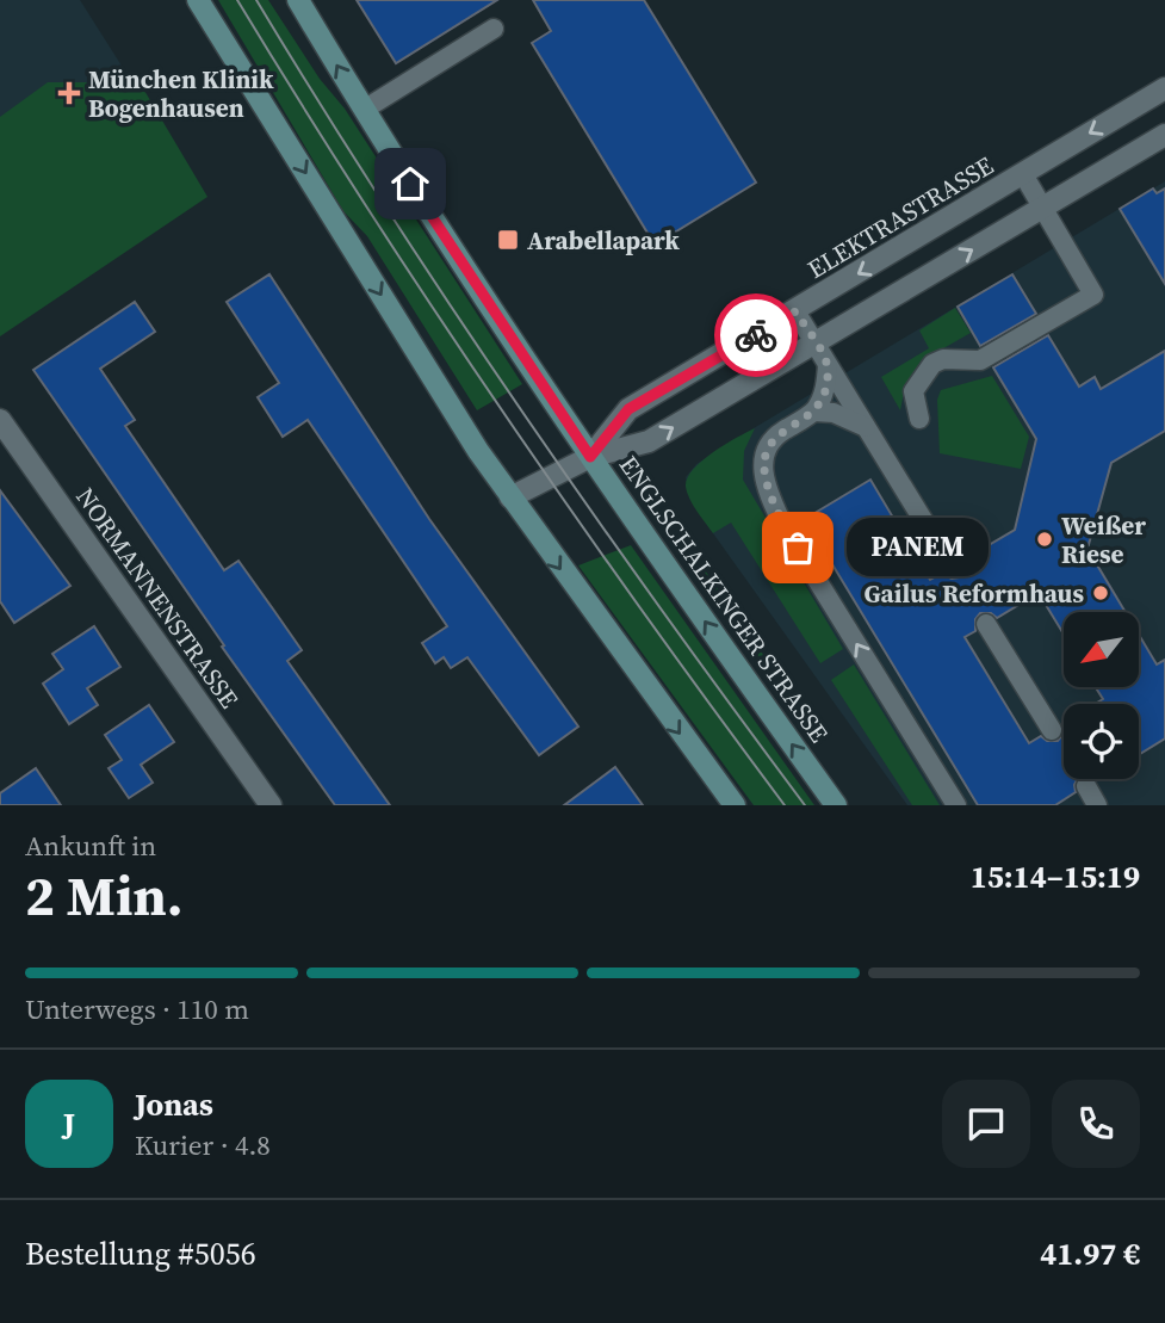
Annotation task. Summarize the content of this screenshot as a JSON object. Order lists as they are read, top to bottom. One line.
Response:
{"streets":{"main road":["ENGLSCHALKINGER STRASSE"],"street":["ELEKTRASTRASSE","NORMANNENSTRASSE"]},"crossings":[["ELEKTRASTRASSE","ENGLSCHALKINGER STRASSE"]],"places":{"health":["München Klinik Bogenhausen"],"transit":["Arabellapark"],"other":["Weißer Riese","PANEM","Gailus Reformhaus"]},"north":"bottom left","page":{"bubble":"PANEM","heading":["2 Min.","Ankunft in","15:14–15:19"],"panel":["Jonas","Kurier · 4.8","Bestellung #5056","41.97 €"],"bar":"Unterwegs · 110 m","round":"J"}}
